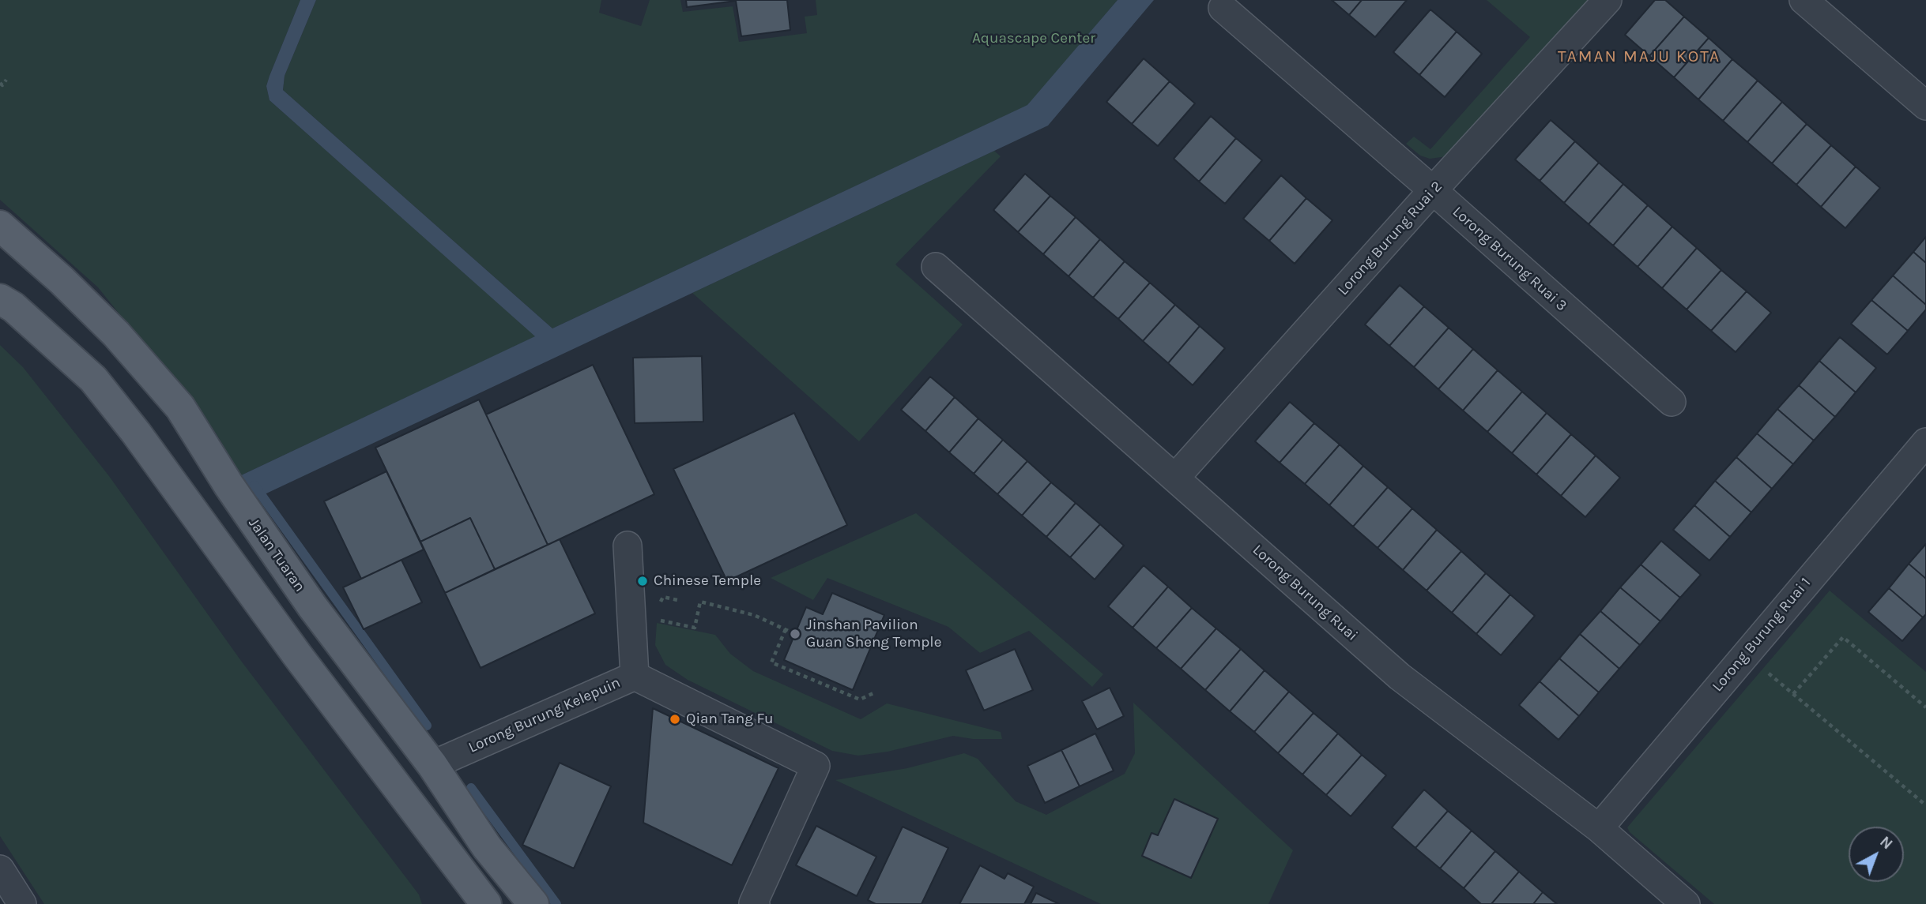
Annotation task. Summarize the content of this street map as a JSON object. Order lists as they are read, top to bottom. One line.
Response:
{"streets":{"main road":["Jalan Tuaran"],"street":["Lorong Burung Ruai 2","Lorong Burung Ruai 3","Lorong Burung Ruai","Lorong Burung Ruai 1","Lorong Burung Kelepuin"]},"crossings":[["Lorong Burung Ruai 2","Lorong Burung Ruai 3"],["Lorong Burung Ruai 2","Lorong Burung Ruai"],["Jalan Tuaran","Lorong Burung Kelepuin"],["Lorong Burung Ruai","Lorong Burung Ruai 1"]],"districts":["TAMAN MAJU KOTA"],"parks":["Aquascape Center"],"places":["Chinese Temple","Jinshan Pavilion Guan Sheng Temple","Qian Tang Fu"],"north":"top right"}
